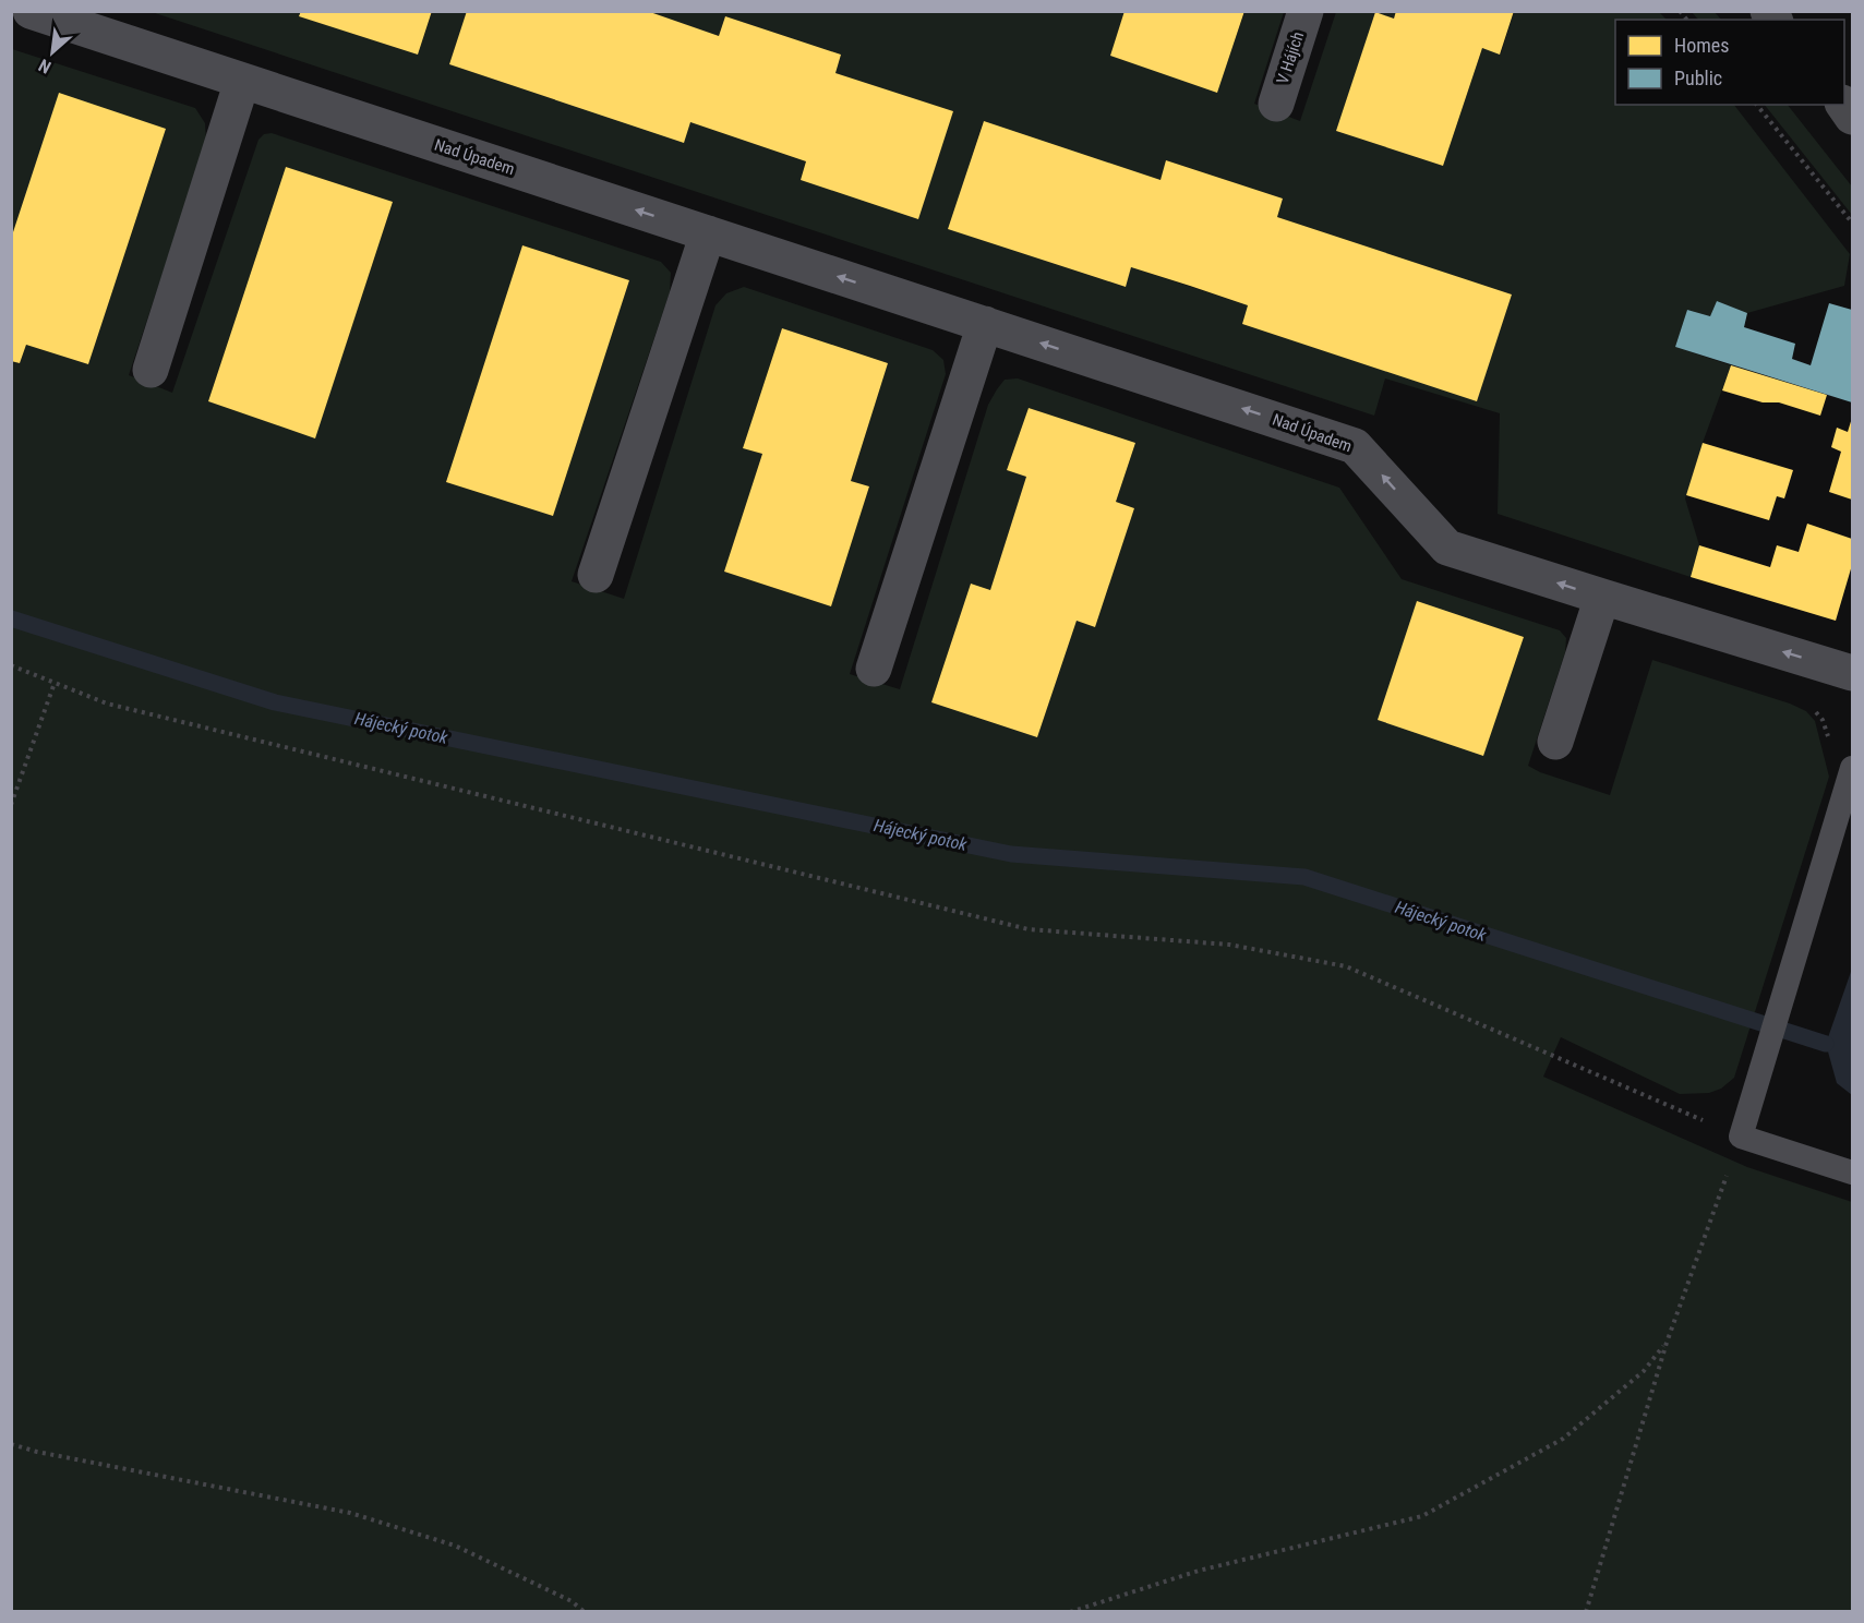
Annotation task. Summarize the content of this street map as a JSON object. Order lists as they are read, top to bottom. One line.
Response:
{"streets":{"street":["V Hájích","Nad Úpadem"]},"one_way":["Nad Úpadem"],"water":["Hájecký potok"],"legend":["Homes","Public"],"north":"bottom left"}
